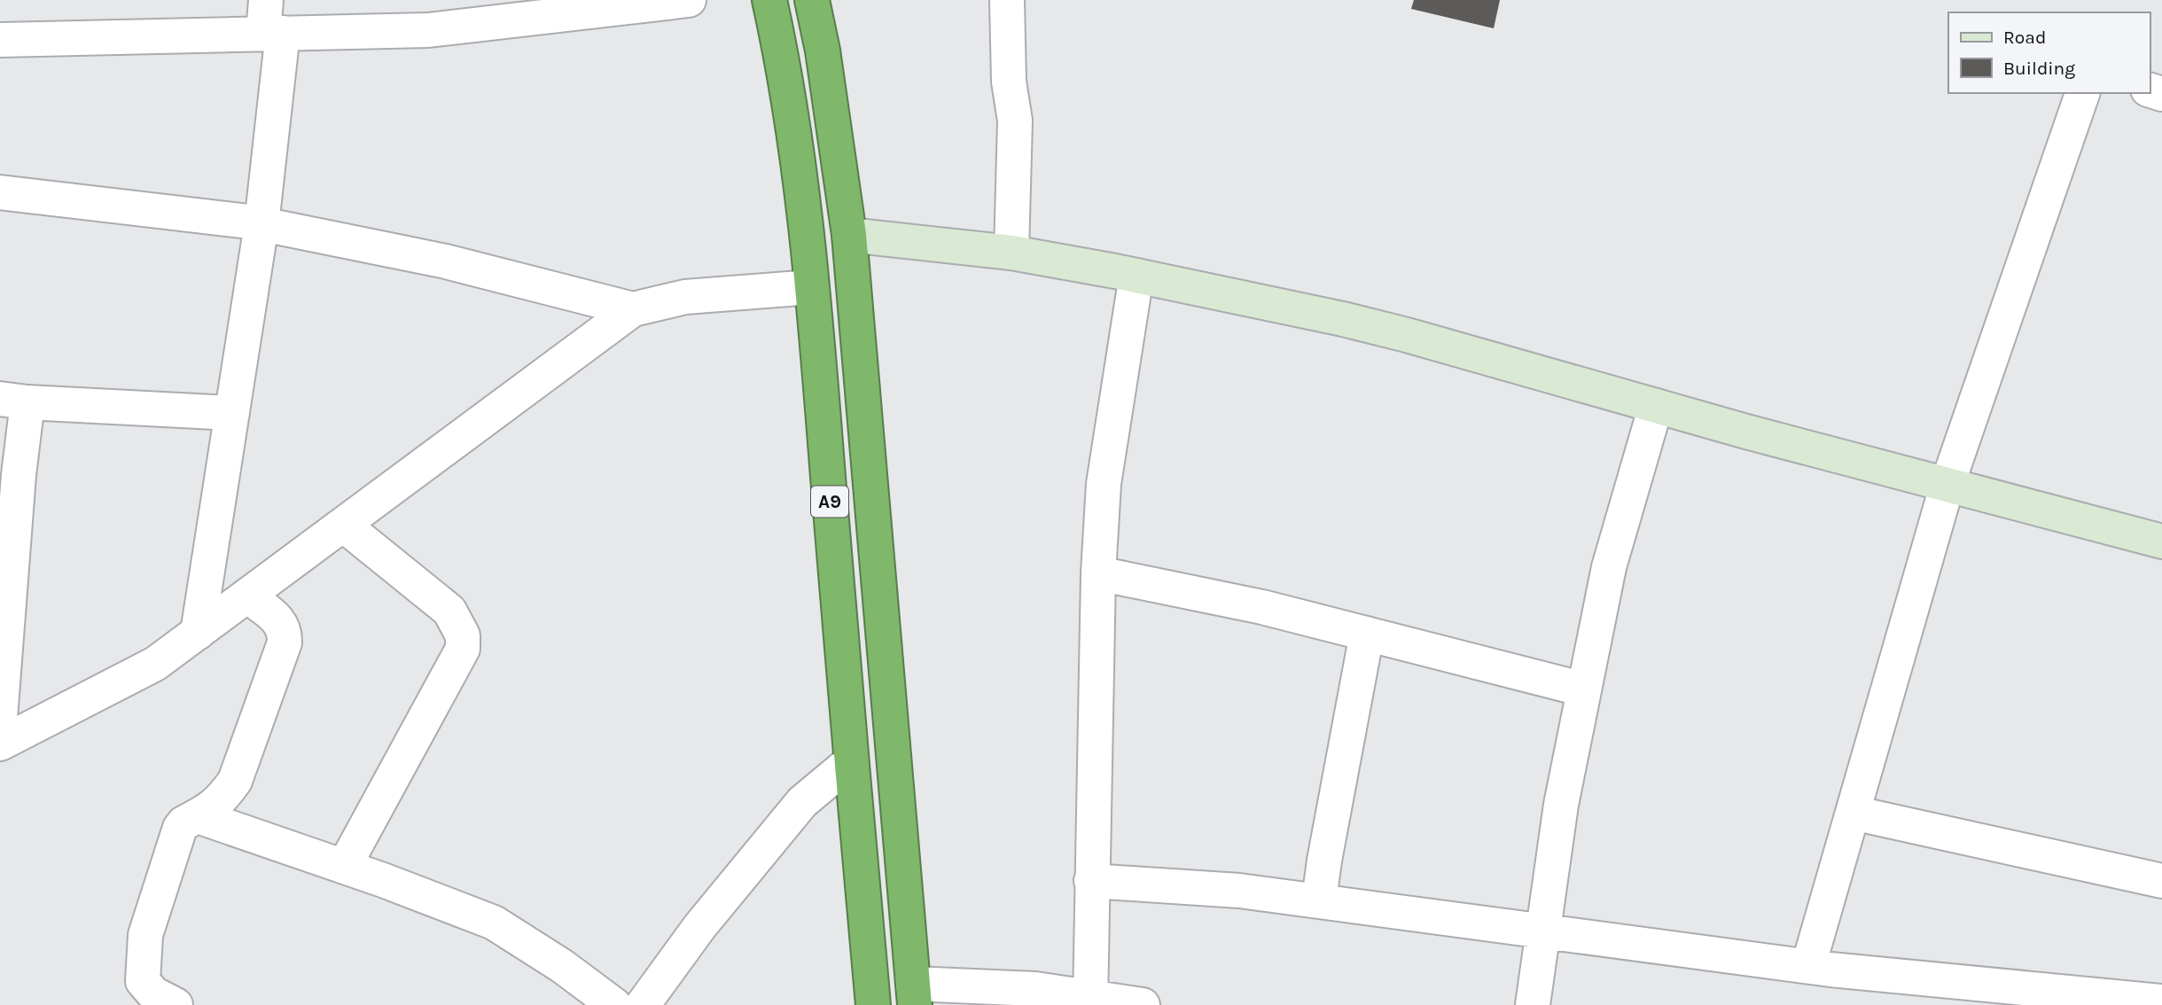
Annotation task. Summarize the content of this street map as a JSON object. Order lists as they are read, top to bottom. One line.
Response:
{"streets":{"highway":["A9"]},"legend":["Road","Building"]}
